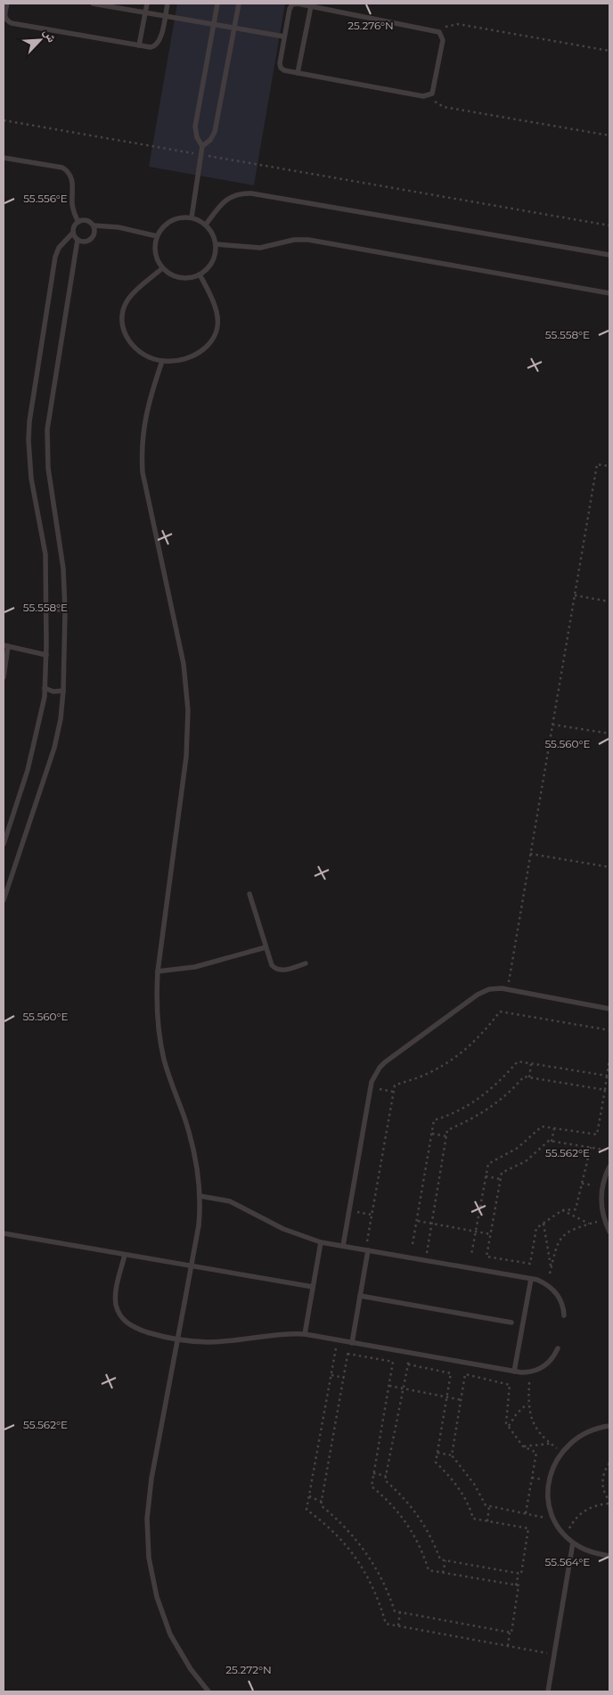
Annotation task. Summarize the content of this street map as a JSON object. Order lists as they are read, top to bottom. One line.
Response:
{"north":"top right","coordinates":["25.276°N","55.556°E","55.558°E","55.560°E","55.562°E","55.564°E","25.272°N"]}
